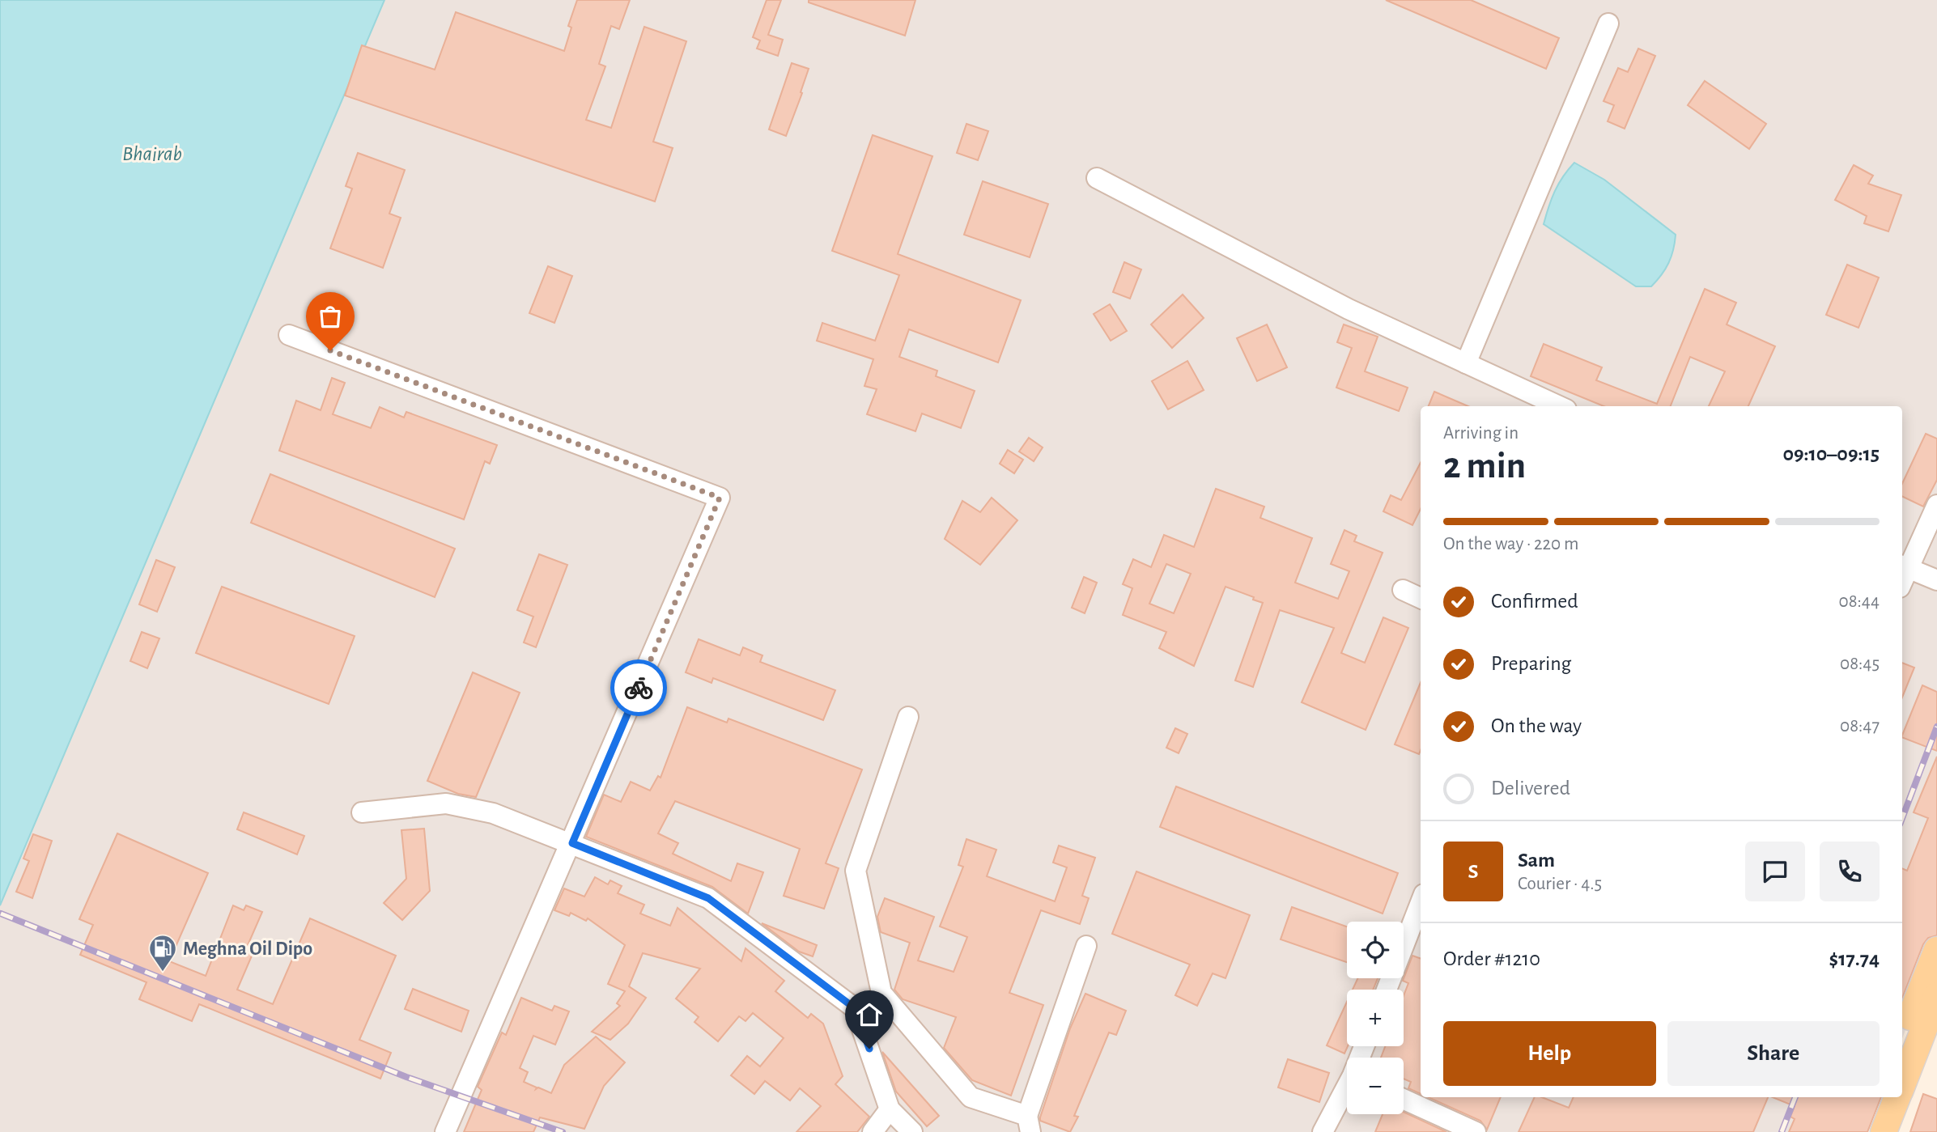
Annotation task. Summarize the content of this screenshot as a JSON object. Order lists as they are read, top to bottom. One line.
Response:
{"water":["Bhairab"],"places":{"fuel station":["Meghna Oil Dipo"]},"page":{"heading":["2 min","Arriving in","09:10–09:15"],"panel":["Sam","Courier · 4.5","Order #1210","$17.74"],"bar":"On the way · 220 m","list":[["Confirmed","08:44"],["Preparing","08:45"],["On the way","08:47"],"Delivered"],"round":"S","map_buttons":["+","−"],"buttons":["Help","Share"]}}
